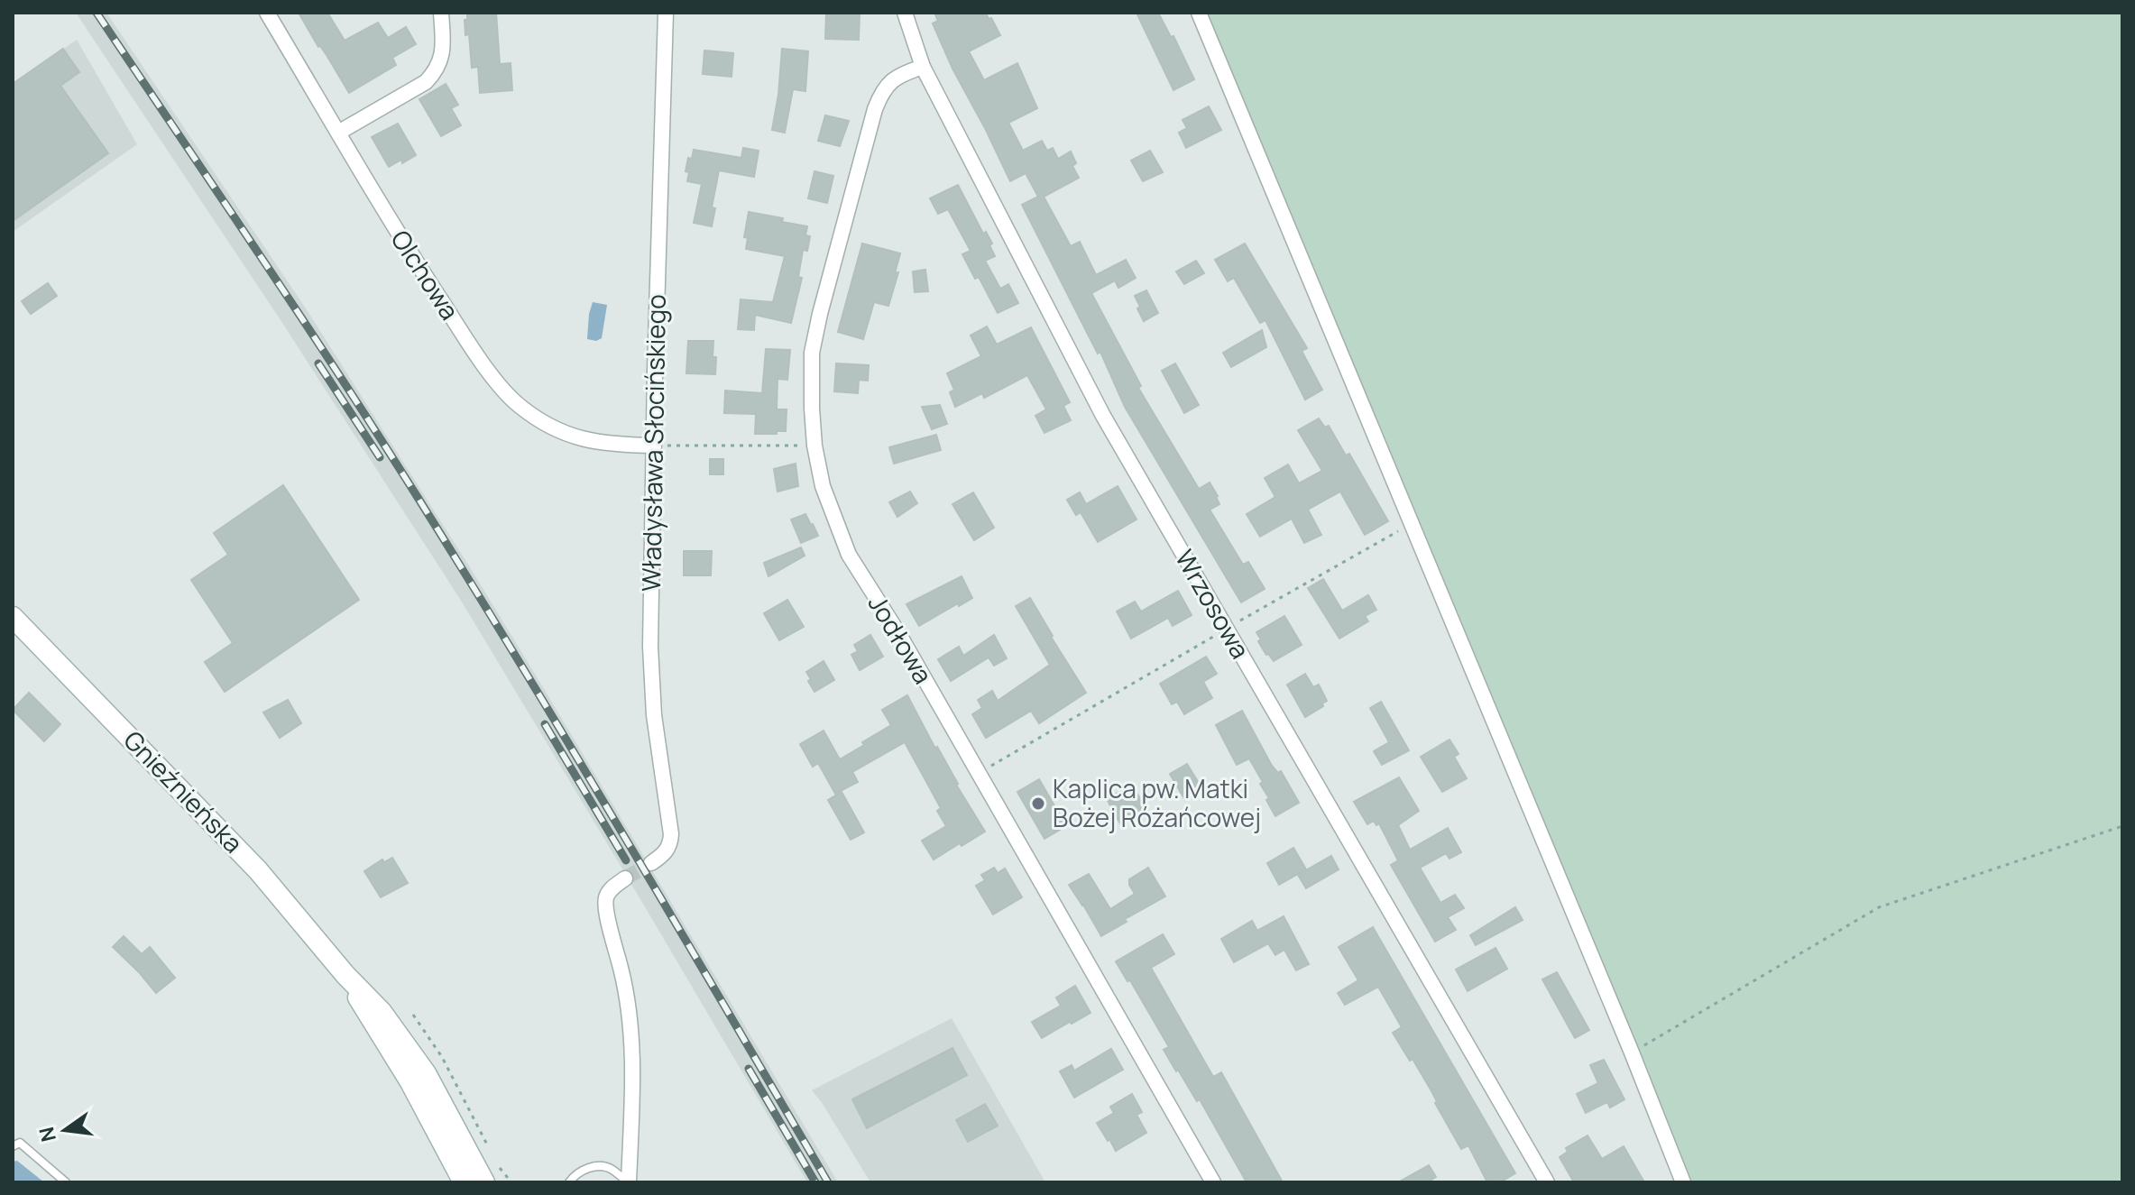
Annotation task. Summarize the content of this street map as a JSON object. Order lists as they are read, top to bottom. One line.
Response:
{"streets":{"main road":["Gnieźnieńska"],"street":["Olchowa","Władysława Słocińskiego","Wrzosowa","Jodłowa"]},"crossings":[["Olchowa","Władysława Słocińskiego"],["Wrzosowa","Jodłowa"]],"places":["Kaplica pw. Matki Bożej Różańcowej"],"north":"left"}
